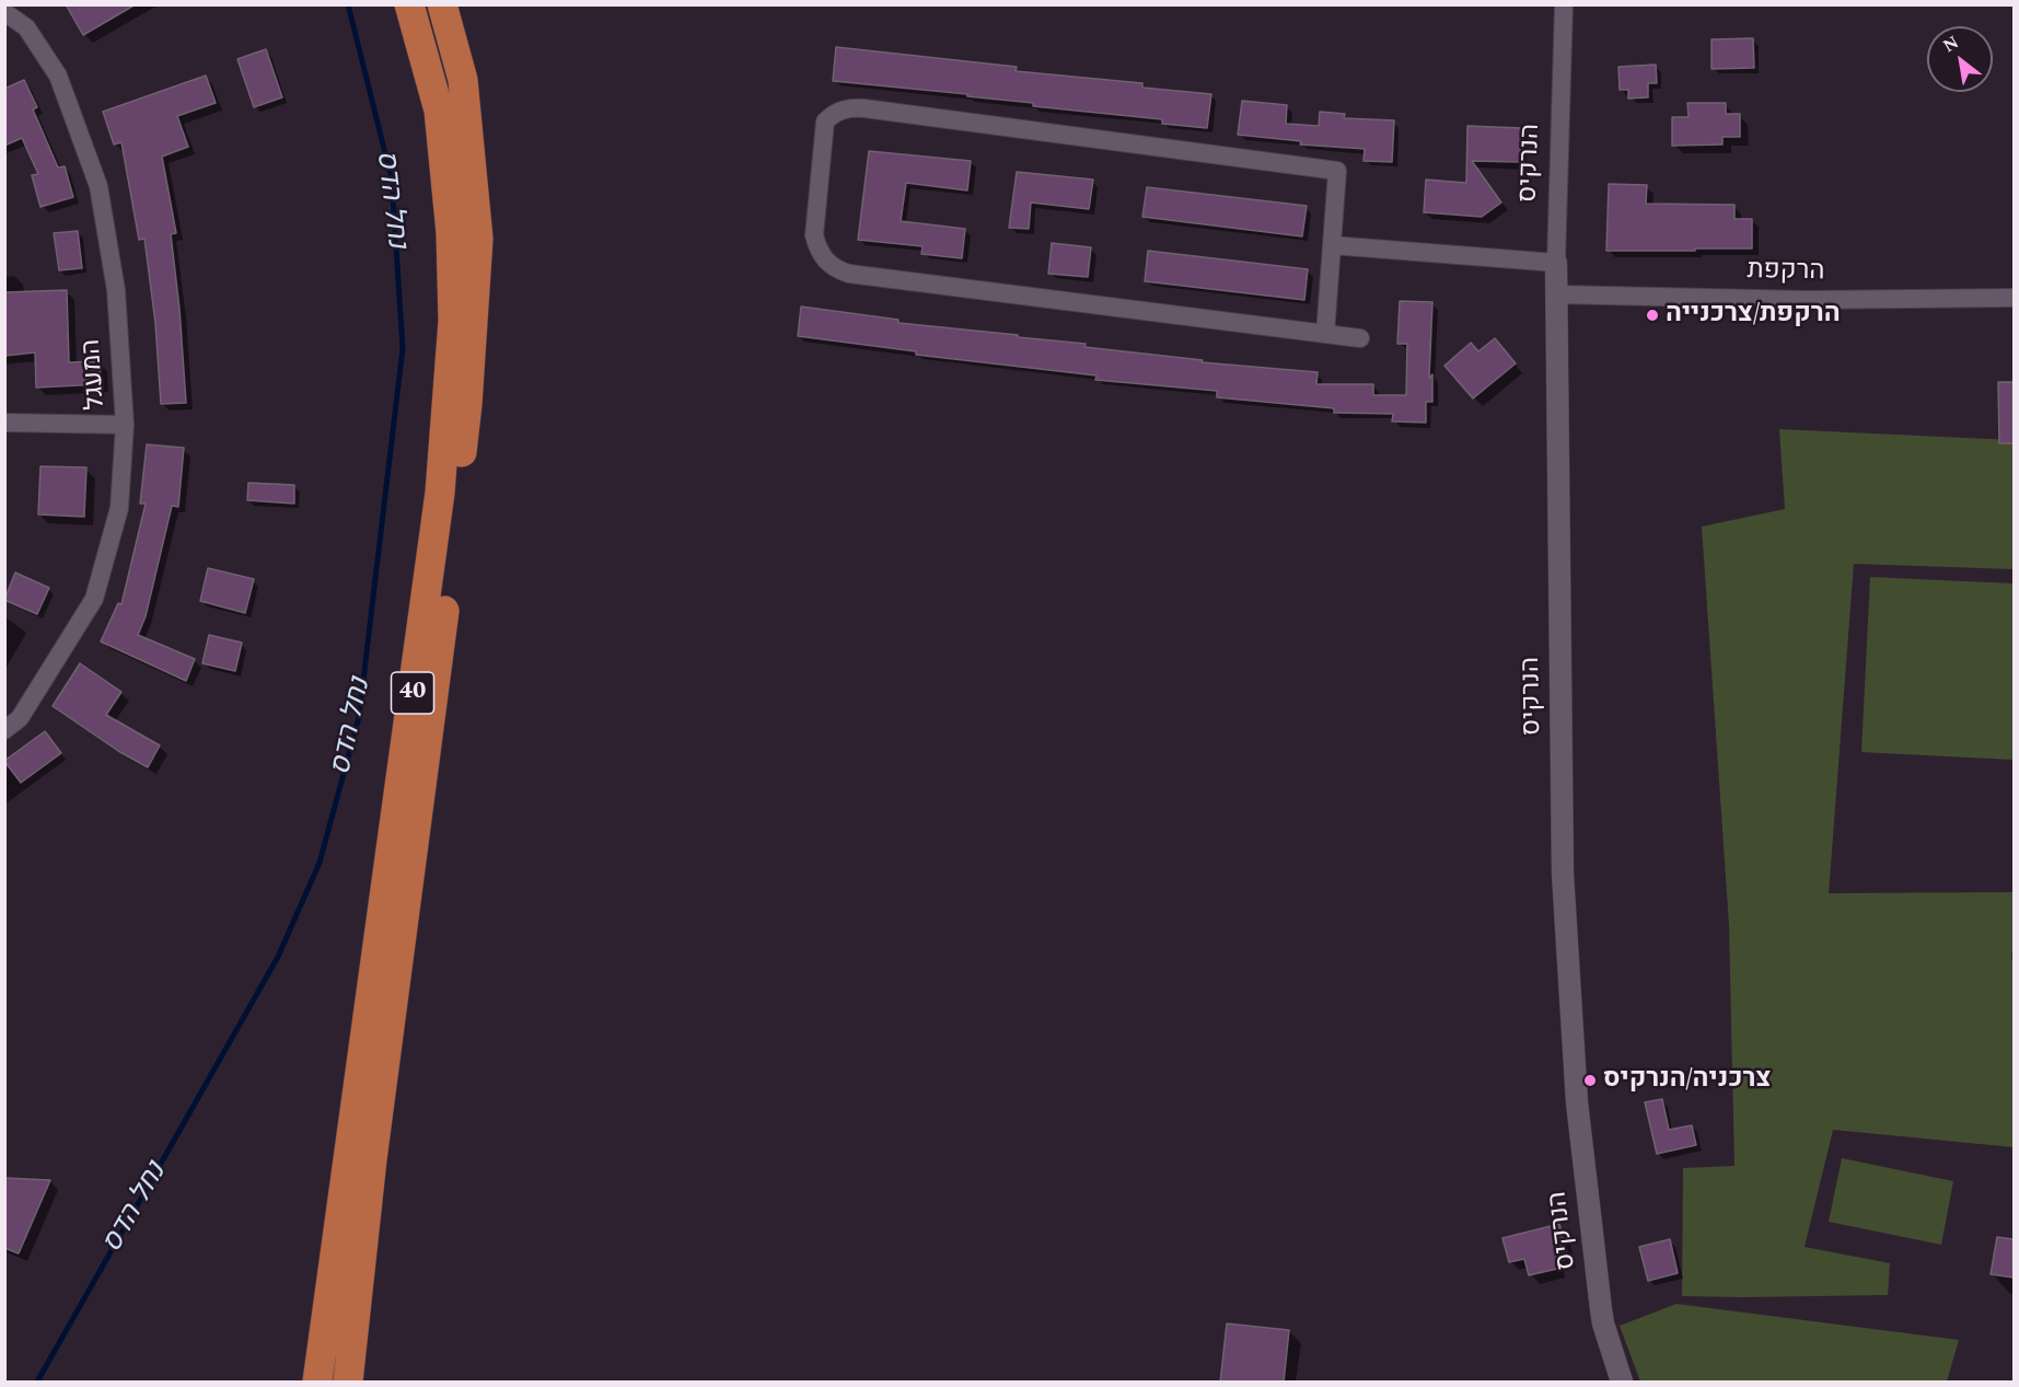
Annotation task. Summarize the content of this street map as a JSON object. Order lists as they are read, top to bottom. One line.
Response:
{"streets":{"highway":["40"],"street":["הנרקיס","הרקפת","המעגל"]},"crossings":[["הנרקיס","הרקפת"]],"water":["נחל הדס"],"places":["הרקפת/צרכנייה","צרכניה/הנרקיס"],"north":"top left"}
